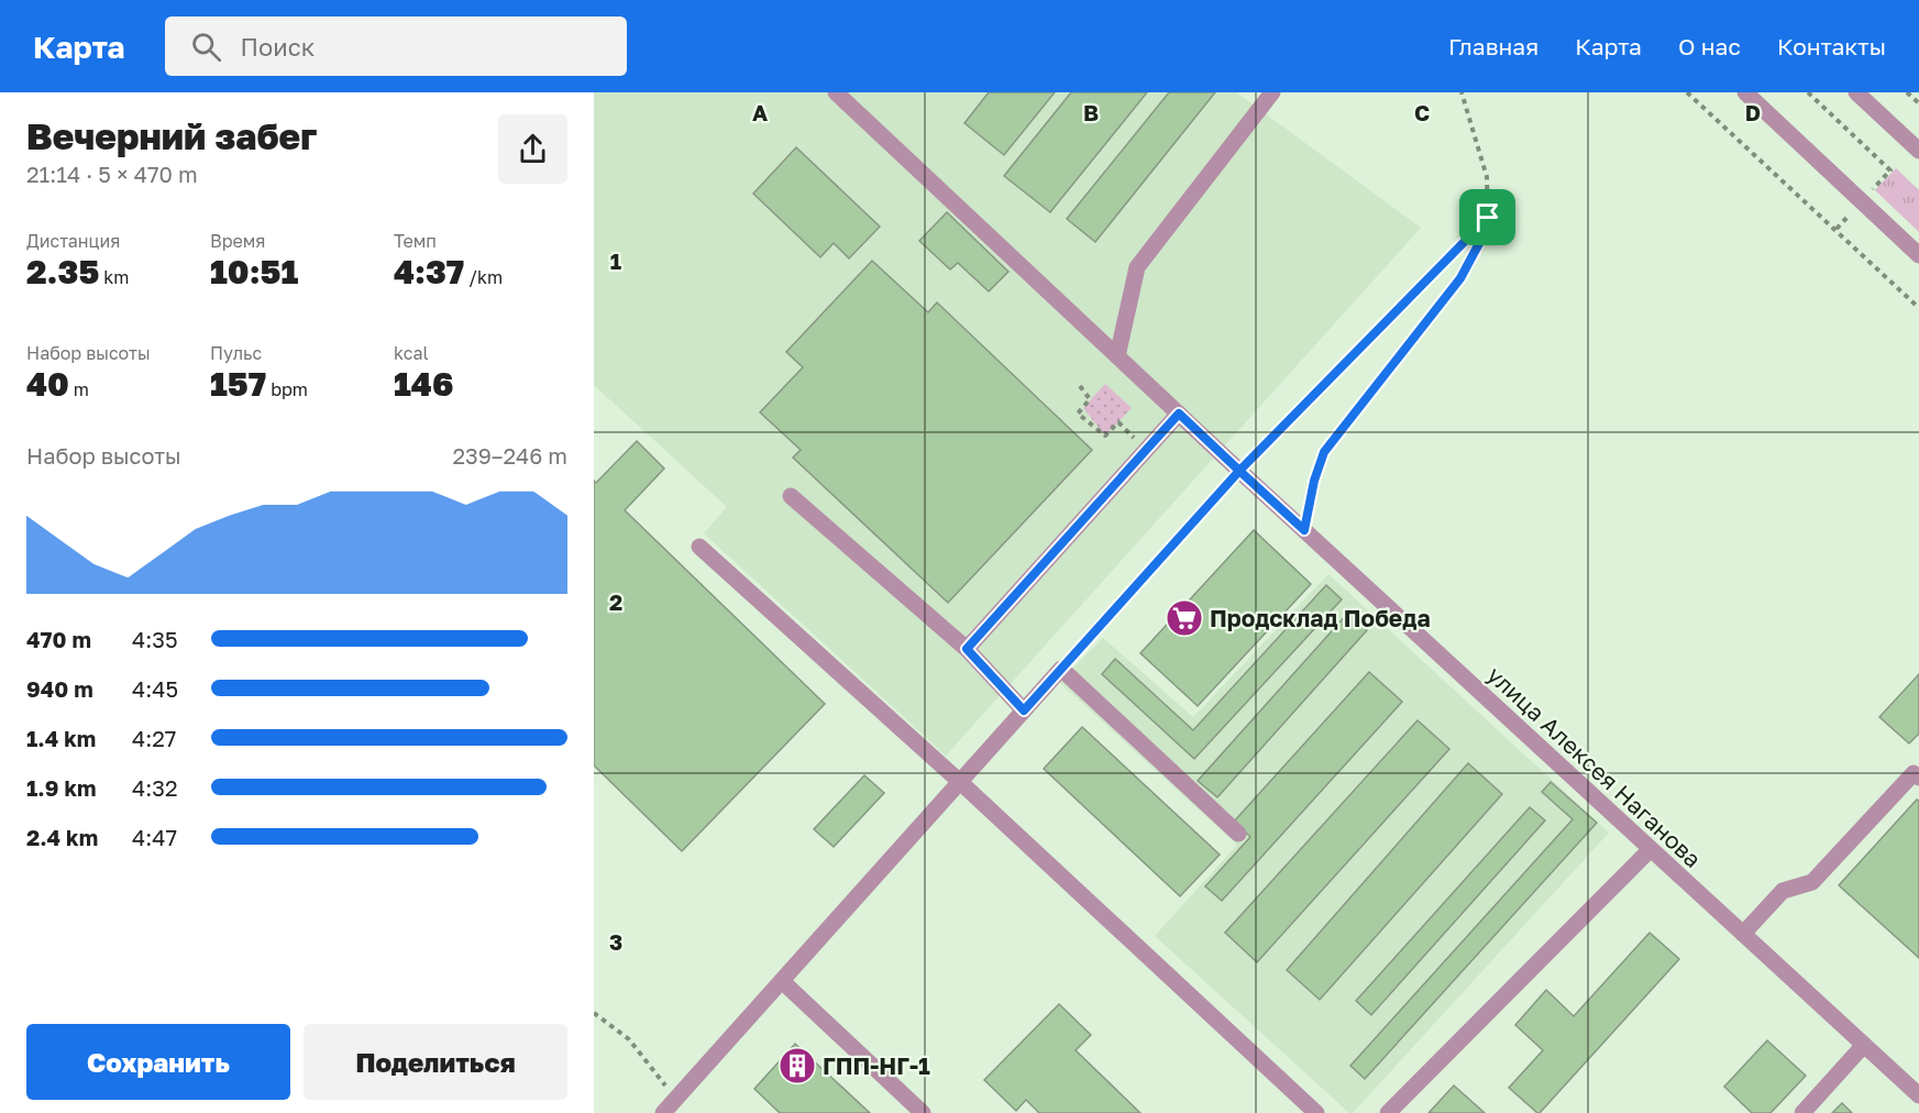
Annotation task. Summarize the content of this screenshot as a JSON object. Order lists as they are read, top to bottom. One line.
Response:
{"streets":{"street":["улица Алексея Наганова"]},"places":{"supermarket":["Продсклад Победа"],"building":["ГПП-НГ-1"]},"page":{"header":"Карта","search":"Поиск","nav":["Главная","Карта","О нас","Контакты"],"heading":["Вечерний забег","21:14 · 5 × 470 m"],"stats":[["Дистанция","2.35 km"],["Время","10:51"],["Темп","4:37 /km"],["Набор высоты","40 m"],["Пульс","157 bpm"],["kcal","146"]],"chart":["Набор высоты","239–246 m"],"list":[{"name":"470 m","note":"4:35"},{"name":"940 m","note":"4:45"},{"name":"1.4 km","note":"4:27"},{"name":"1.9 km","note":"4:32"},{"name":"2.4 km","note":"4:47"}],"buttons":["Сохранить","Поделиться"]},"grid":{"columns":["A","B","C","D"],"rows":["1","2","3"]}}
